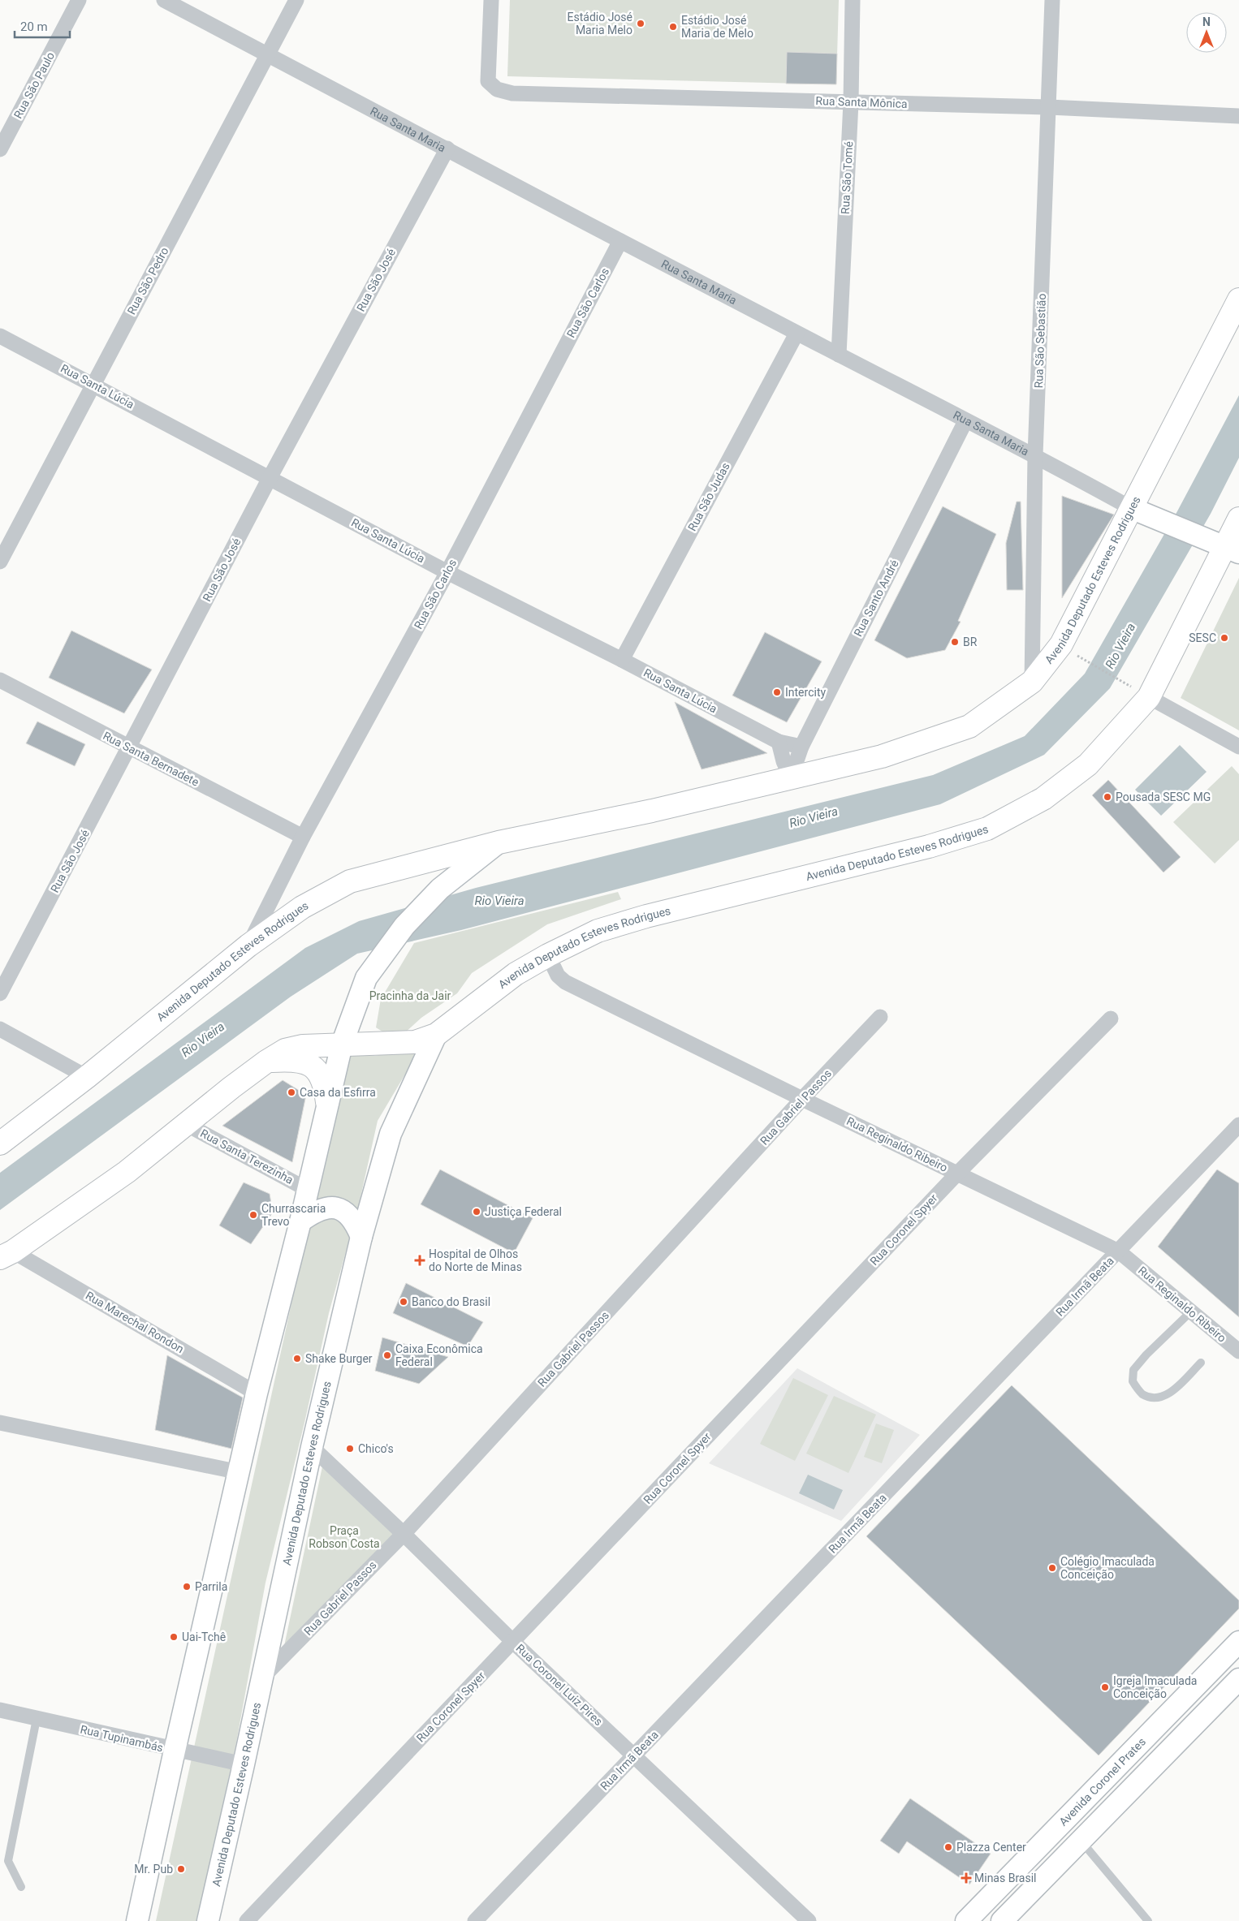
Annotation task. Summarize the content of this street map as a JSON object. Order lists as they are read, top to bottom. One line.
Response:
{"streets":{"main road":["Avenida Deputado Esteves Rodrigues"],"street":["Rua São Paulo","Rua Santa Mônica","Rua Santa Maria","Rua São Tomé","Rua São José","Rua São Pedro","Rua São Carlos","Rua São Sebastião","Rua Santa Lúcia","Rua São Judas","Rua Santo André","Rua Santa Bernadete","Rua Gabriel Passos","Rua Reginaldo Ribeiro","Rua Santa Terezinha","Rua Coronel Spyer","Rua Irmã Beata","Rua Marechal Rondon","Rua Coronel Luiz Pires","Rua Tupinambás","Avenida Coronel Prates"]},"crossings":[["Rua Santa Mônica","Rua São Tomé"],["Rua Santa Mônica","Rua São Sebastião"],["Rua Santa Maria","Rua São Tomé"],["Rua Santa Maria","Rua São José"],["Rua Santa Maria","Rua São Pedro"],["Rua Santa Maria","Rua São Carlos"],["Rua Santa Maria","Rua São Sebastião"],["Rua Santa Maria","Rua São Judas"],["Rua Santa Maria","Avenida Deputado Esteves Rodrigues"],["Rua Santa Maria","Rua Santo André"],["Rua São José","Rua Santa Lúcia"],["Rua São José","Rua Santa Bernadete"],["Rua São Pedro","Rua Santa Lúcia"],["Rua São Carlos","Rua Santa Lúcia"],["Rua São Carlos","Avenida Deputado Esteves Rodrigues"],["Rua São Carlos","Rua Santa Bernadete"],["Rua São Sebastião","Avenida Deputado Esteves Rodrigues"],["Rua Santa Lúcia","Rua São Judas"],["Rua Santa Lúcia","Rua Santo André"],["Avenida Deputado Esteves Rodrigues","Rua Santo André"],["Avenida Deputado Esteves Rodrigues","Rua Gabriel Passos"],["Avenida Deputado Esteves Rodrigues","Rua Reginaldo Ribeiro"],["Avenida Deputado Esteves Rodrigues","Rua Santa Terezinha"],["Avenida Deputado Esteves Rodrigues","Rua Marechal Rondon"],["Avenida Deputado Esteves Rodrigues","Rua Coronel Luiz Pires"],["Avenida Deputado Esteves Rodrigues","Rua Tupinambás"],["Rua Gabriel Passos","Rua Reginaldo Ribeiro"],["Rua Gabriel Passos","Rua Coronel Luiz Pires"],["Rua Reginaldo Ribeiro","Rua Coronel Spyer"],["Rua Reginaldo Ribeiro","Rua Irmã Beata"],["Rua Coronel Spyer","Rua Coronel Luiz Pires"],["Rua Irmã Beata","Rua Coronel Luiz Pires"]],"water":["Rio Vieira"],"parks":["Pracinha da Jair","Praça Robson Costa"],"places":{"other":["Estádio José Maria Melo","Estádio José Maria de Melo","SESC","BR","Intercity","Pousada SESC MG","Casa da Esfirra","Justiça Federal","Churrascaria Trevo","Banco do Brasil","Caixa Econômica Federal","Shake Burger","Chico's","Colégio Imaculada Conceição","Parrila","Uai-Tchê","Igreja Imaculada Conceição","Plazza Center","Mr. Pub"],"health":["Hospital de Olhos do Norte de Minas","Minas Brasil"]},"scale_bar":"20 m","north":"top"}
